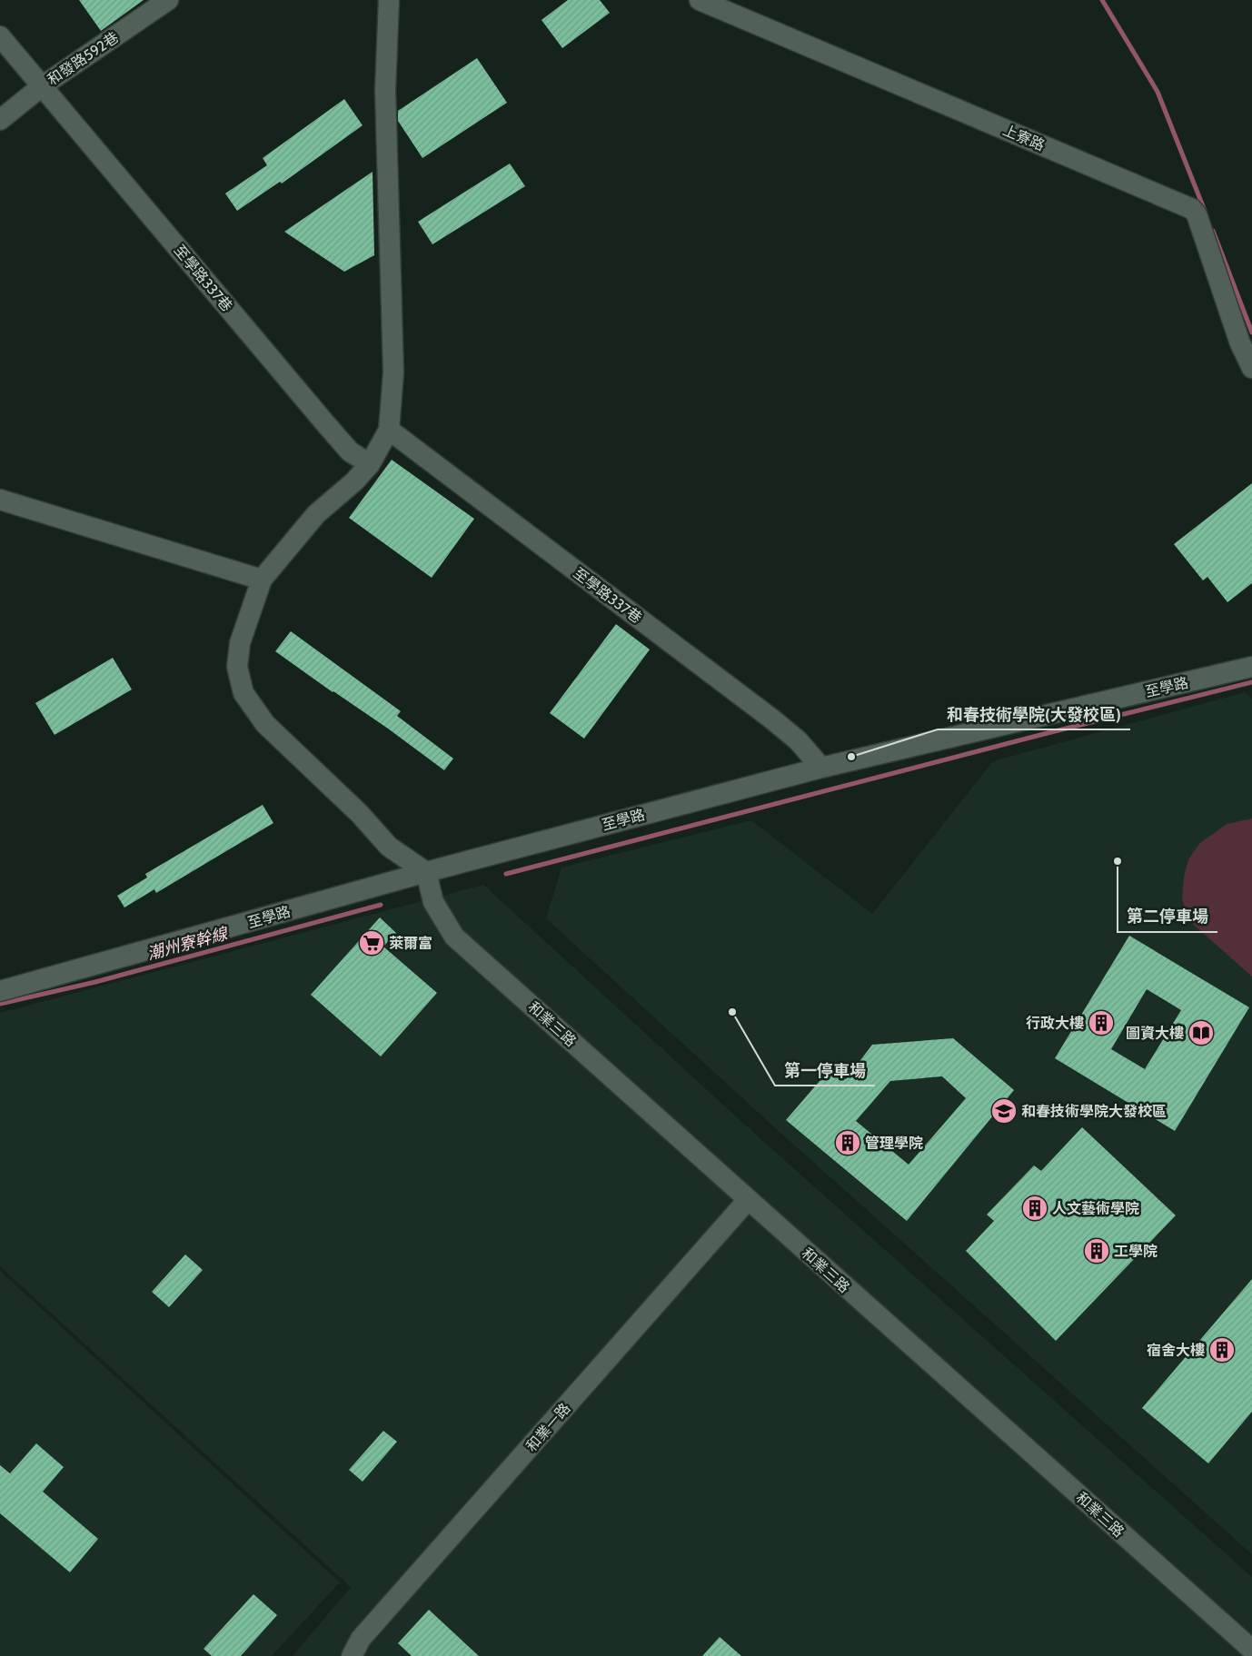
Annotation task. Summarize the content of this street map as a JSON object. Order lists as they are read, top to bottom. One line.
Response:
{"streets":{"street":["和發路592巷","上寮路","至學路337巷","至學路","和業三路","和業一路"]},"crossings":[["和發路592巷","至學路337巷"],["至學路337巷","至學路"],["至學路","和業三路"],["和業三路","和業一路"]],"water":["潮州寮幹線"],"places":{"other":["和春技術學院(大發校區)","第二停車場","第一停車場"],"supermarket":["萊爾富"],"building":["行政大樓","管理學院","人文藝術學院","工學院","宿舍大樓"],"library":["圖資大樓"],"school or university":["和春技術學院大發校區"]}}
